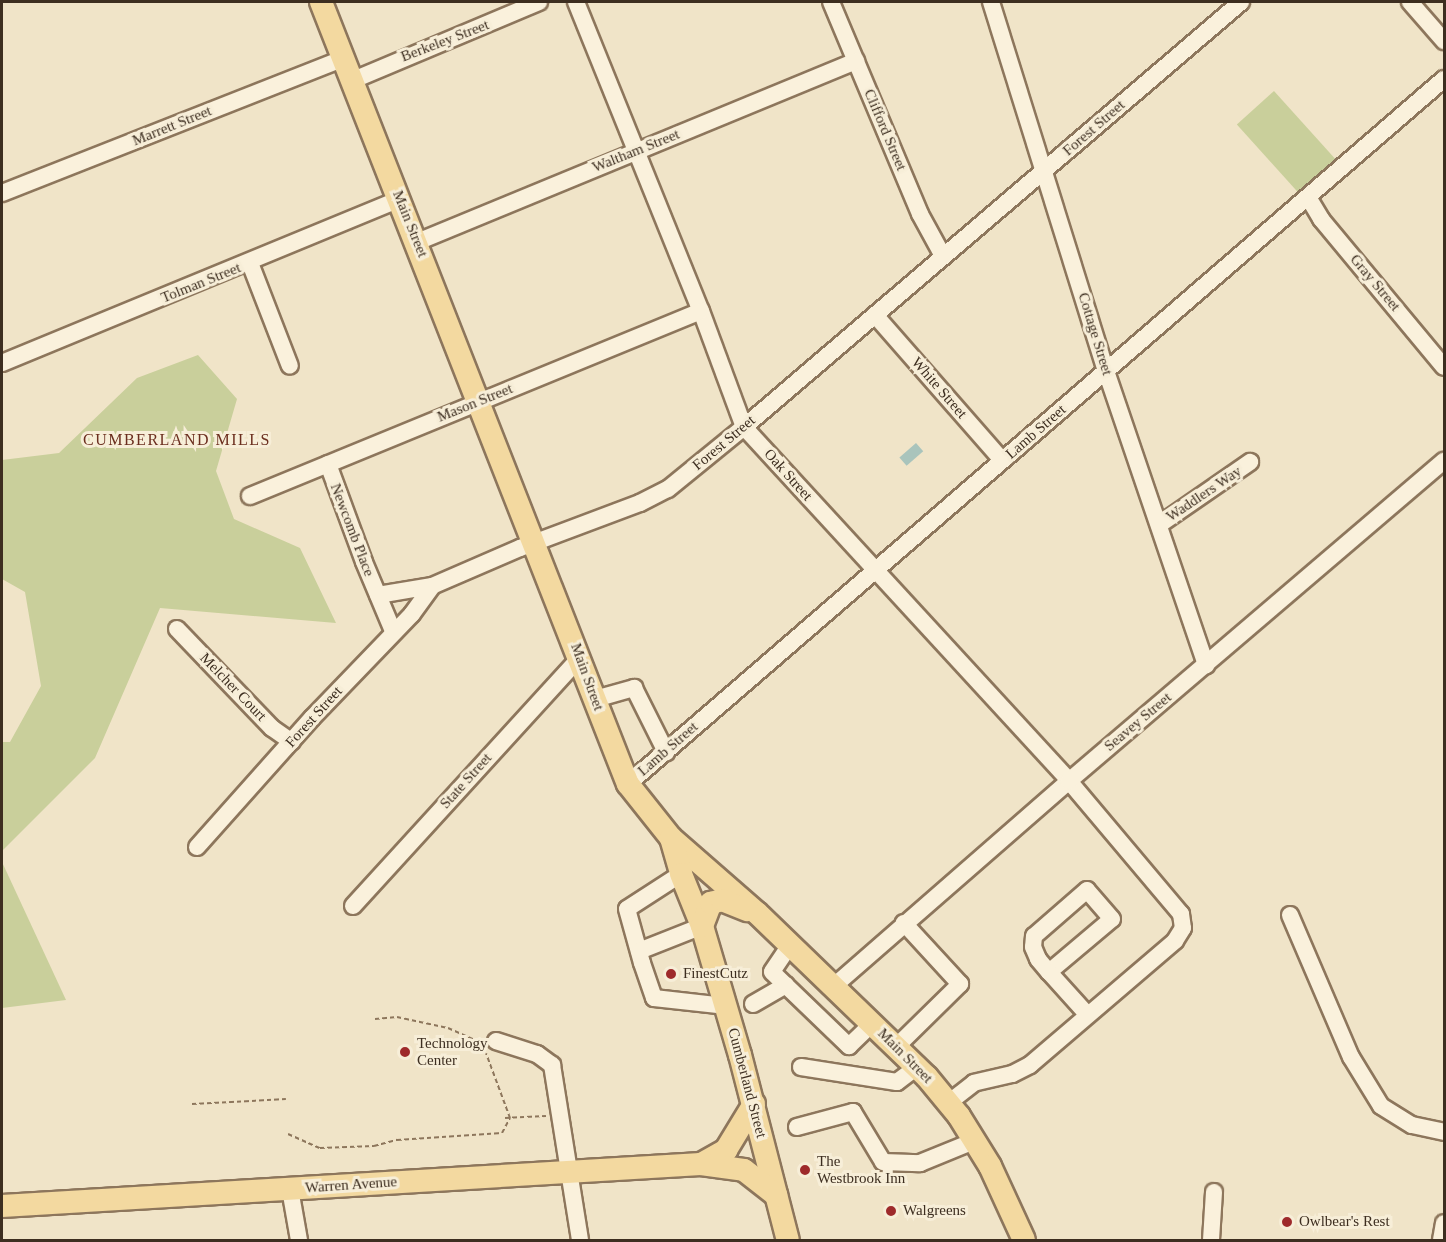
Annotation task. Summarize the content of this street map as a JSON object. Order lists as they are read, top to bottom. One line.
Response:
{"streets":{"main road":["Main Street","Cumberland Street","Warren Avenue"],"street":["Berkeley Street","Marrett Street","Forest Street","Clifford Street","Waltham Street","Tolman Street","Gray Street","Cottage Street","White Street","Mason Street","Lamb Street","Oak Street","Waddlers Way","Newcomb Place","Melcher Court","Seavey Street","State Street"]},"crossings":[["Berkeley Street","Main Street"],["Marrett Street","Main Street"],["Forest Street","Clifford Street"],["Forest Street","Main Street"],["Forest Street","Cottage Street"],["Forest Street","White Street"],["Forest Street","Oak Street"],["Forest Street","Newcomb Place"],["Forest Street","Melcher Court"],["Clifford Street","Waltham Street"],["Waltham Street","Main Street"],["Waltham Street","Oak Street"],["Main Street","Tolman Street"],["Main Street","Mason Street"],["Main Street","Lamb Street"],["Main Street","Seavey Street"],["Main Street","State Street"],["Main Street","Cumberland Street"],["Gray Street","Lamb Street"],["Cottage Street","Lamb Street"],["Cottage Street","Waddlers Way"],["Cottage Street","Seavey Street"],["White Street","Lamb Street"],["Mason Street","Oak Street"],["Mason Street","Newcomb Place"],["Lamb Street","Oak Street"],["Oak Street","Seavey Street"],["Cumberland Street","Warren Avenue"]],"districts":["CUMBERLAND MILLS"],"places":["FinestCutz","Technology Center","The Westbrook Inn","Walgreens","Owlbear's Rest"]}
